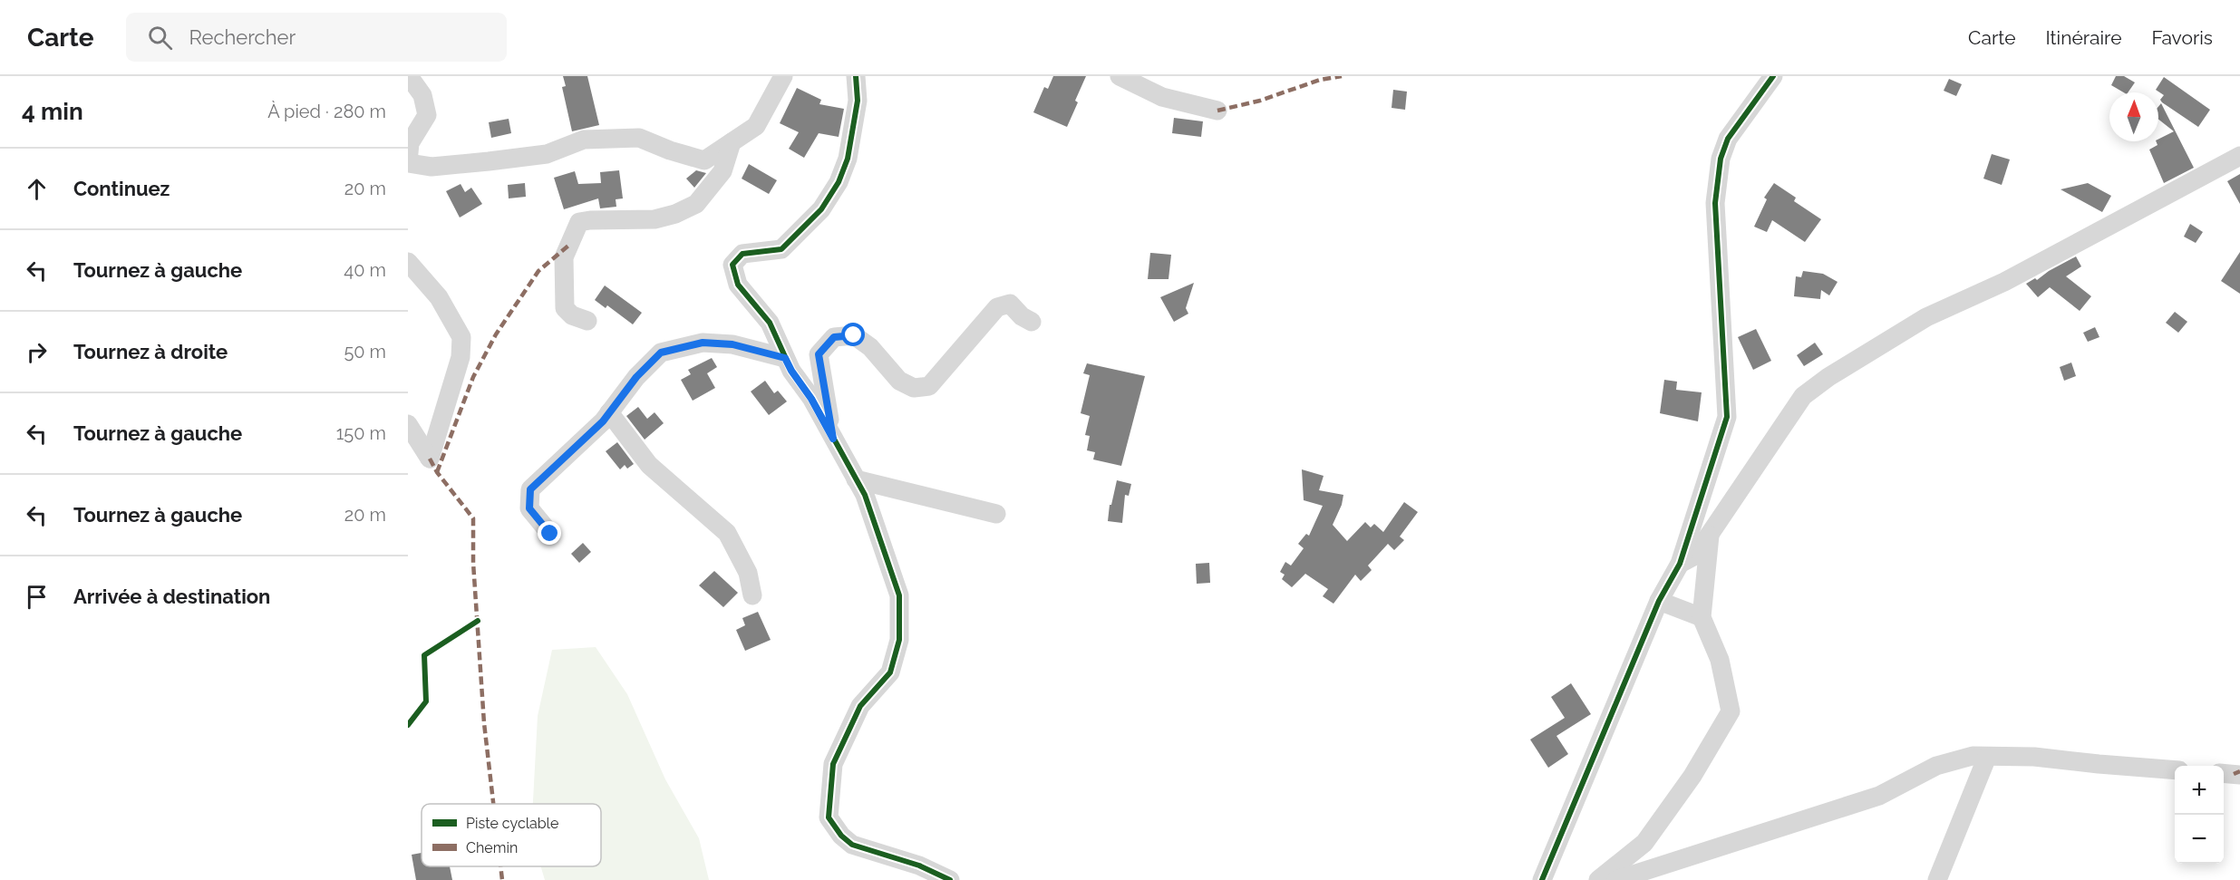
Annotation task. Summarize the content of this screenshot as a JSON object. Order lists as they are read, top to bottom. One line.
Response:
{"legend":["Piste cyclable","Chemin"],"north":"top","page":{"header":"Carte","search":"Rechercher","nav":["Carte","Itinéraire","Favoris"],"heading":["4 min","À pied · 280 m"],"list":[["Continuez","20 m"],["Tournez à gauche","40 m"],["Tournez à droite","50 m"],["Tournez à gauche","150 m"],["Tournez à gauche","20 m"],"Arrivée à destination"],"map_buttons":["+","−"]}}
